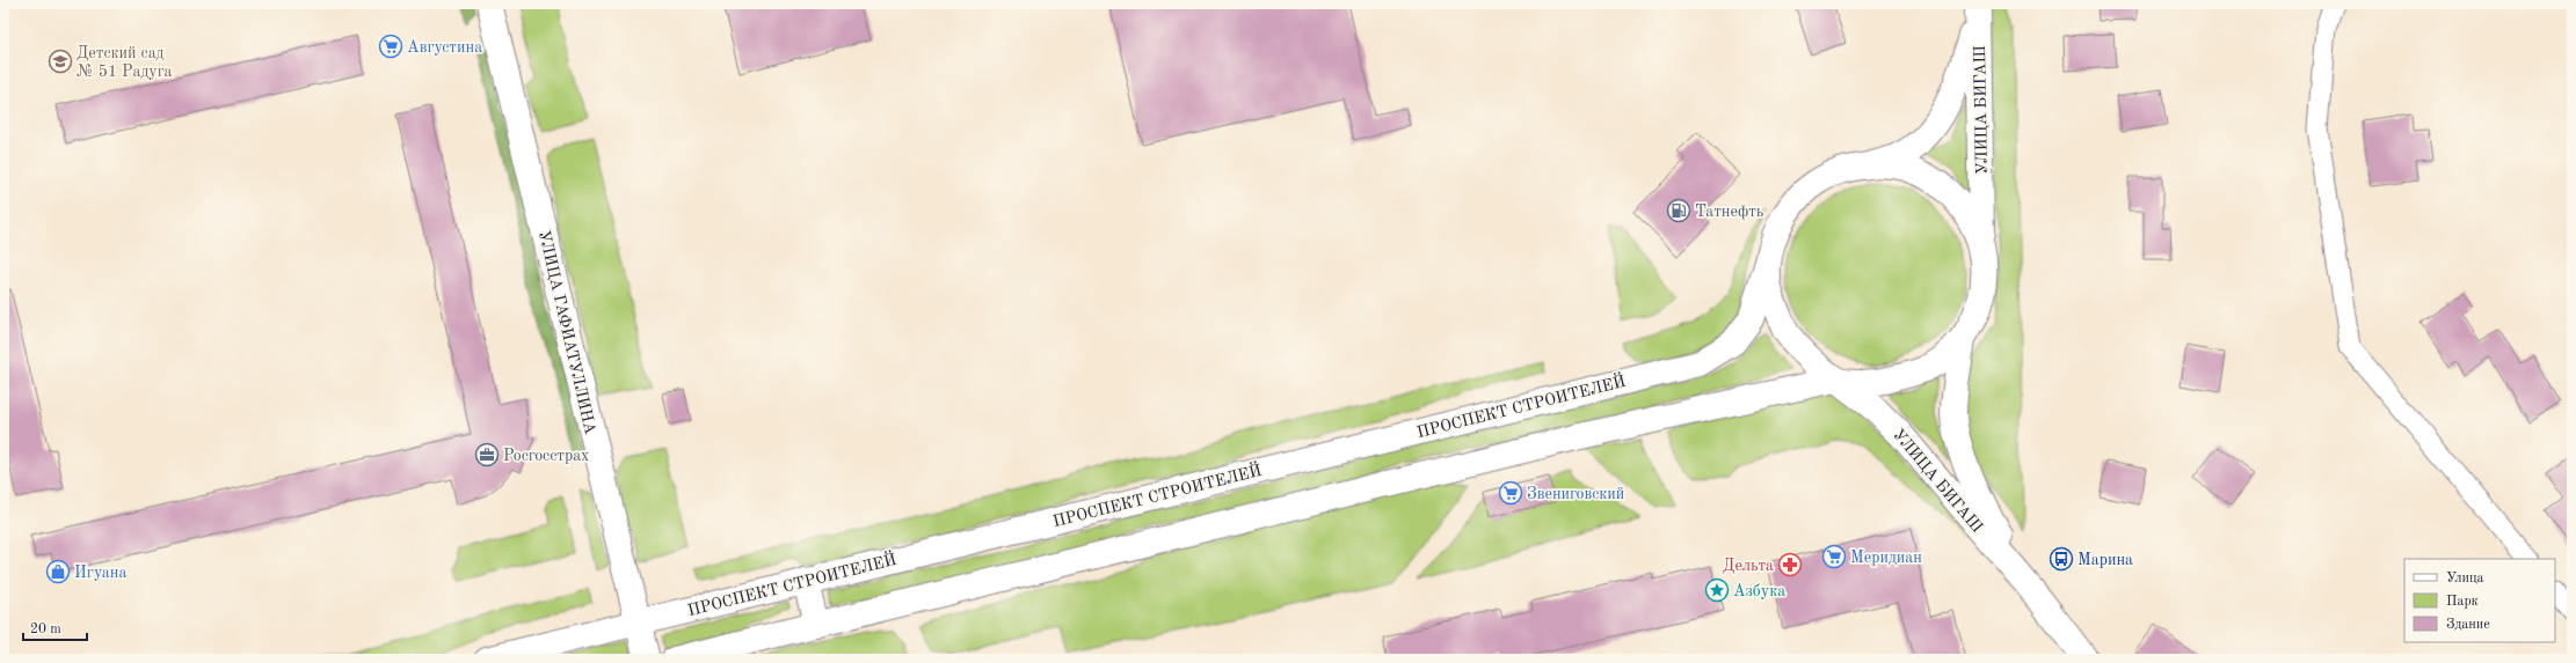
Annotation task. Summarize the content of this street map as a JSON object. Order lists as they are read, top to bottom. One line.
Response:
{"streets":{"street":["УЛИЦА БИГАШ","УЛИЦА ГАФИАТУЛЛИНА","ПРОСПЕКТ СТРОИТЕЛЕЙ"]},"crossings":[["УЛИЦА БИГАШ","ПРОСПЕКТ СТРОИТЕЛЕЙ"],["УЛИЦА ГАФИАТУЛЛИНА","ПРОСПЕКТ СТРОИТЕЛЕЙ"]],"places":{"supermarket":["Августина","Звениговский","Меридиан"],"school or university":["Детский сад № 51 Радуга"],"fuel station":["Татнефть"],"office":["Росгосстрах"],"bus stop":["Марина"],"pharmacy":["Дельта"],"shop":["Игуана"],"place":["Азбука"]},"legend":["Улица","Парк","Здание"],"scale_bar":"20 m"}
